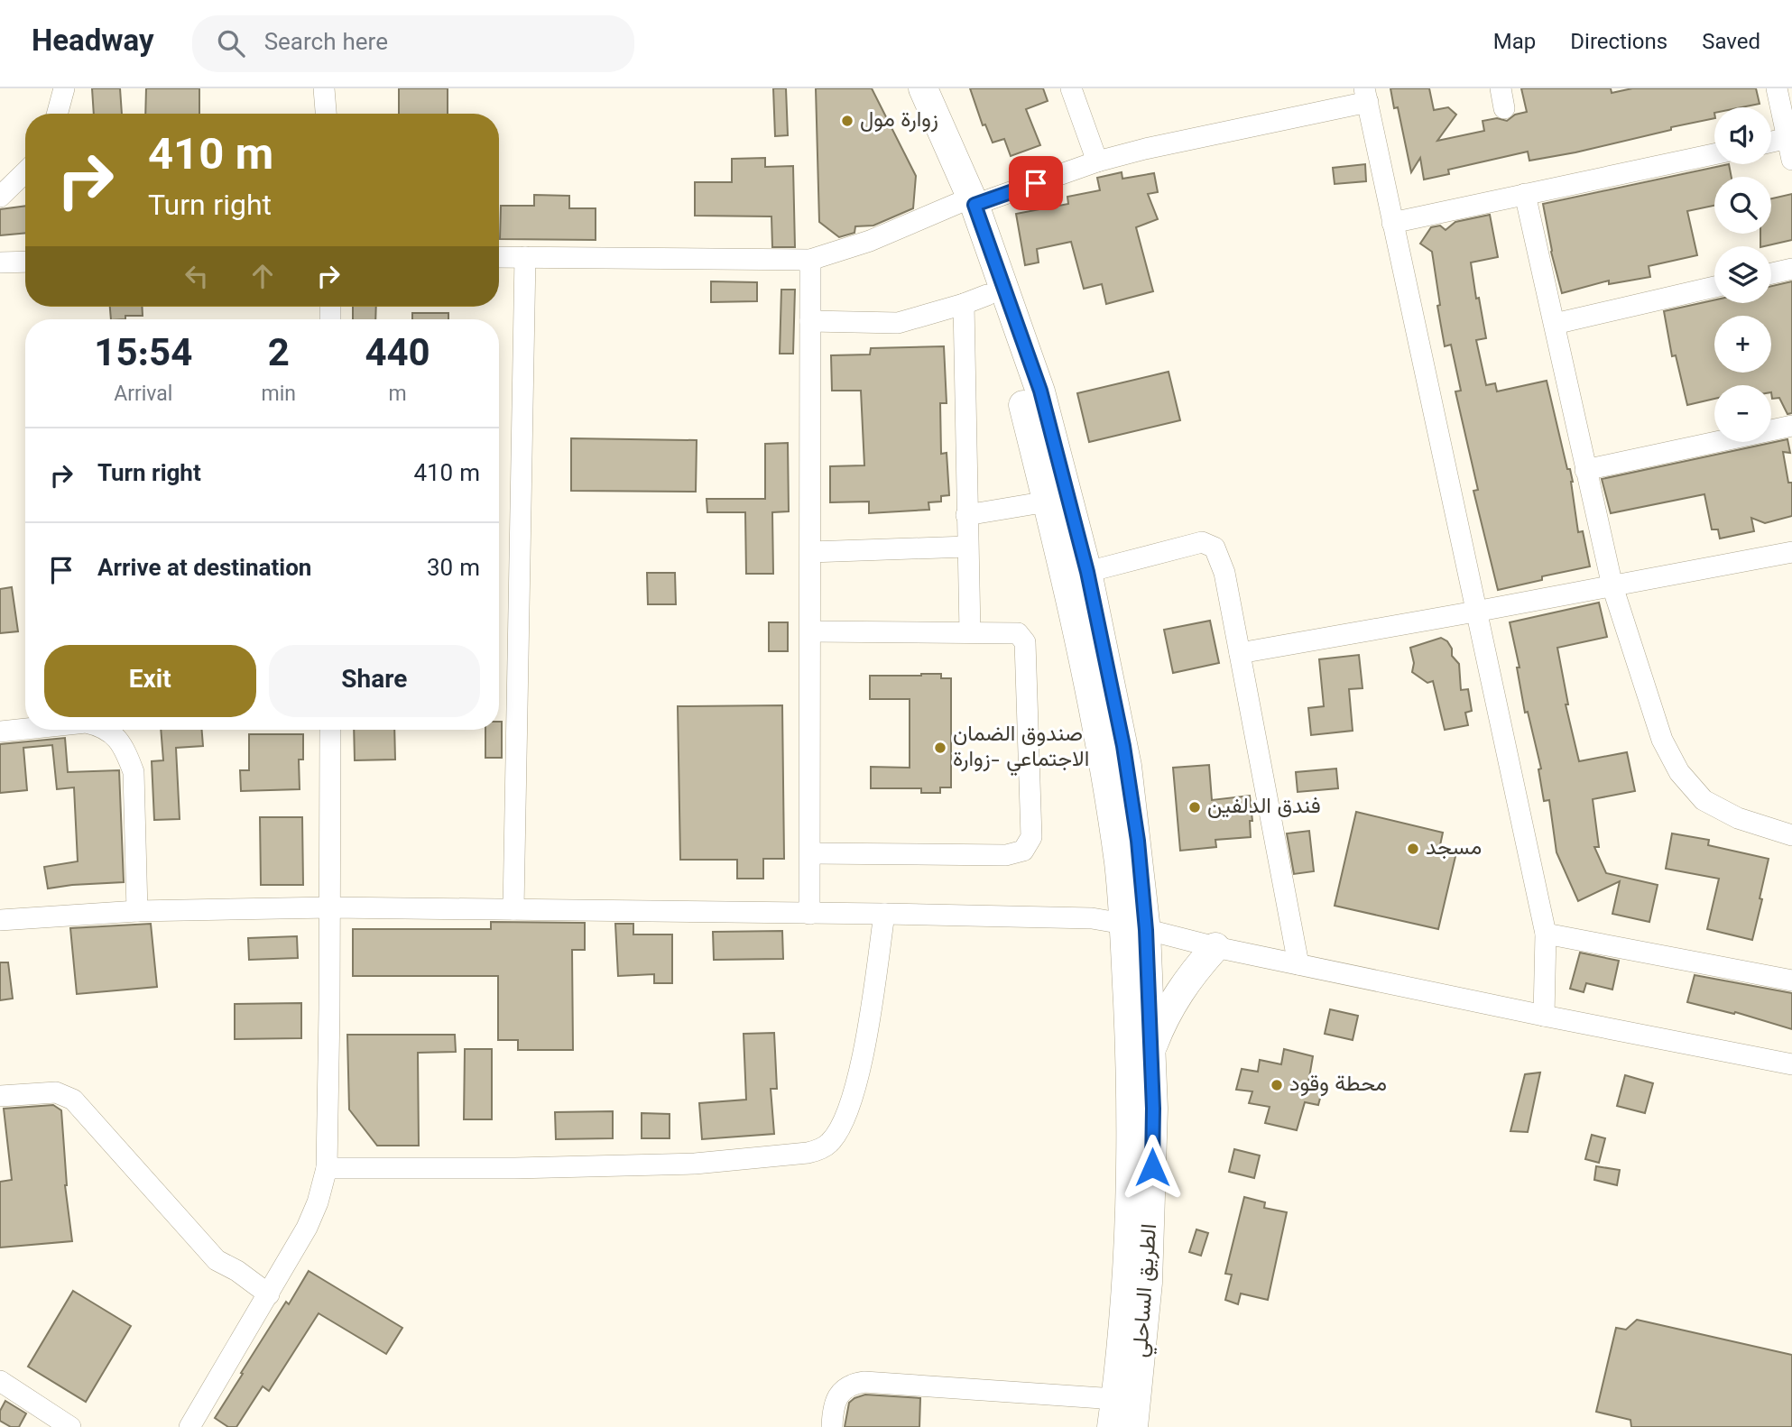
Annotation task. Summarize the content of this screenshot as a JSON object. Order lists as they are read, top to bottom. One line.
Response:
{"streets":{"highway":["الطريق الساحلي"]},"places":["زوارة مول","صندوق الضمان الاجتماعي -زوارة","فندق الدلفين","مسجد","محطة وقود"],"page":{"header":"Headway","search":"Search here","nav":["Map","Directions","Saved"],"map_buttons":["+","−"],"turn":["410 m","Turn right"],"eta":["15:54","Arrival","2","min","440","m"],"list":[{"name":"Turn right","value":"410 m"},{"name":"Arrive at destination","value":"30 m"}],"buttons":["Exit","Share"]}}
